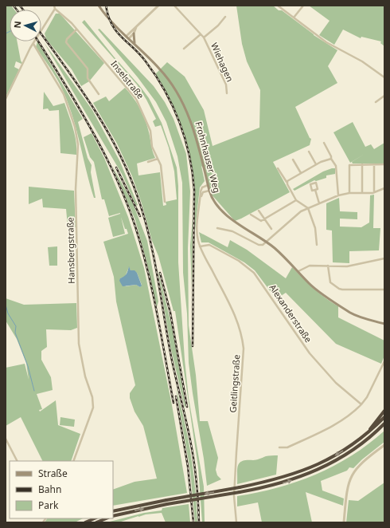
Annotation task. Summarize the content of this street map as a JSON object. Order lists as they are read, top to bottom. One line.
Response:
{"streets":{"main road":["Frohnhauser Weg"],"street":["Wiehagen","Inselstraße","Hansbergstraße","Alexanderstraße","Geitlingstraße"]},"crossings":[["Frohnhauser Weg","Geitlingstraße"],["Alexanderstraße","Geitlingstraße"]],"legend":["Straße","Bahn","Park"],"north":"left"}
